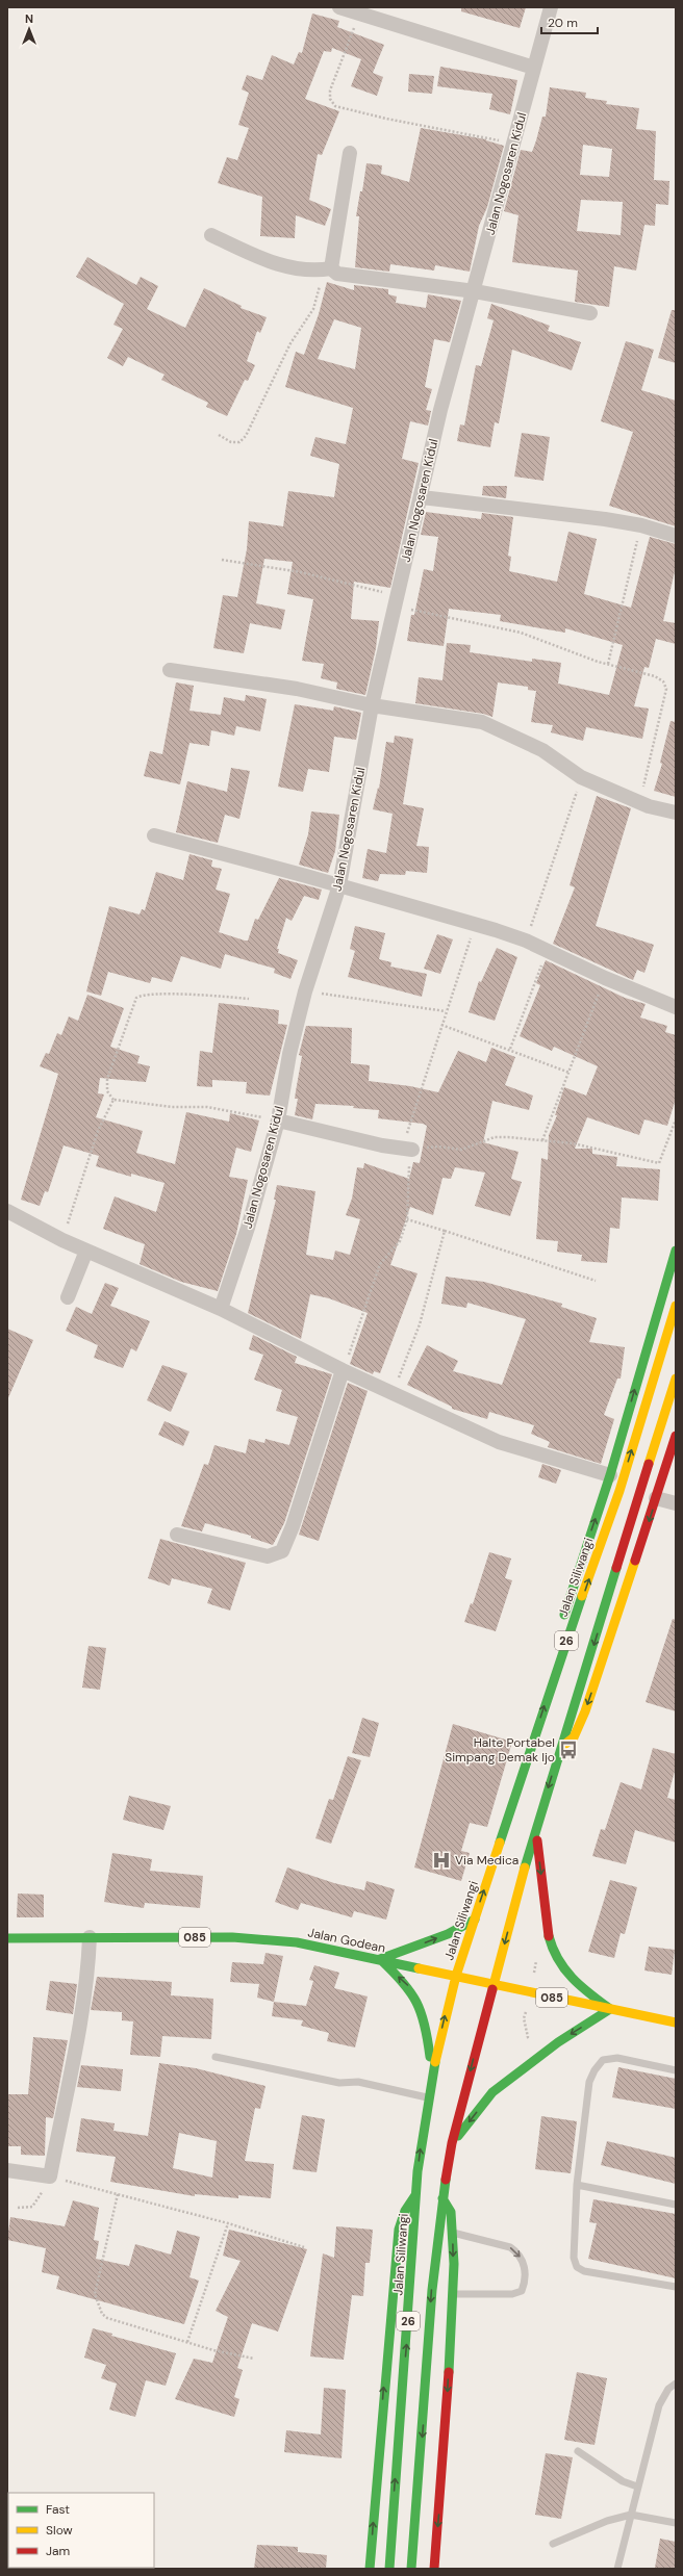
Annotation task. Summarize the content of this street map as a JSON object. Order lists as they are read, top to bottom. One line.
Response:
{"streets":{"main road":["Jalan Siliwangi","26","085","Jalan Godean"],"street":["Jalan Nogosaren Kidul"]},"crossings":[["Jalan Siliwangi","Jalan Godean"],["26","Jalan Godean"]],"places":{"bus stop":["Halte Portabel Simpang Demak Ijo"],"hospital":["Via Medica"]},"legend":["Fast","Slow","Jam"],"scale_bar":"20 m","north":"top"}
